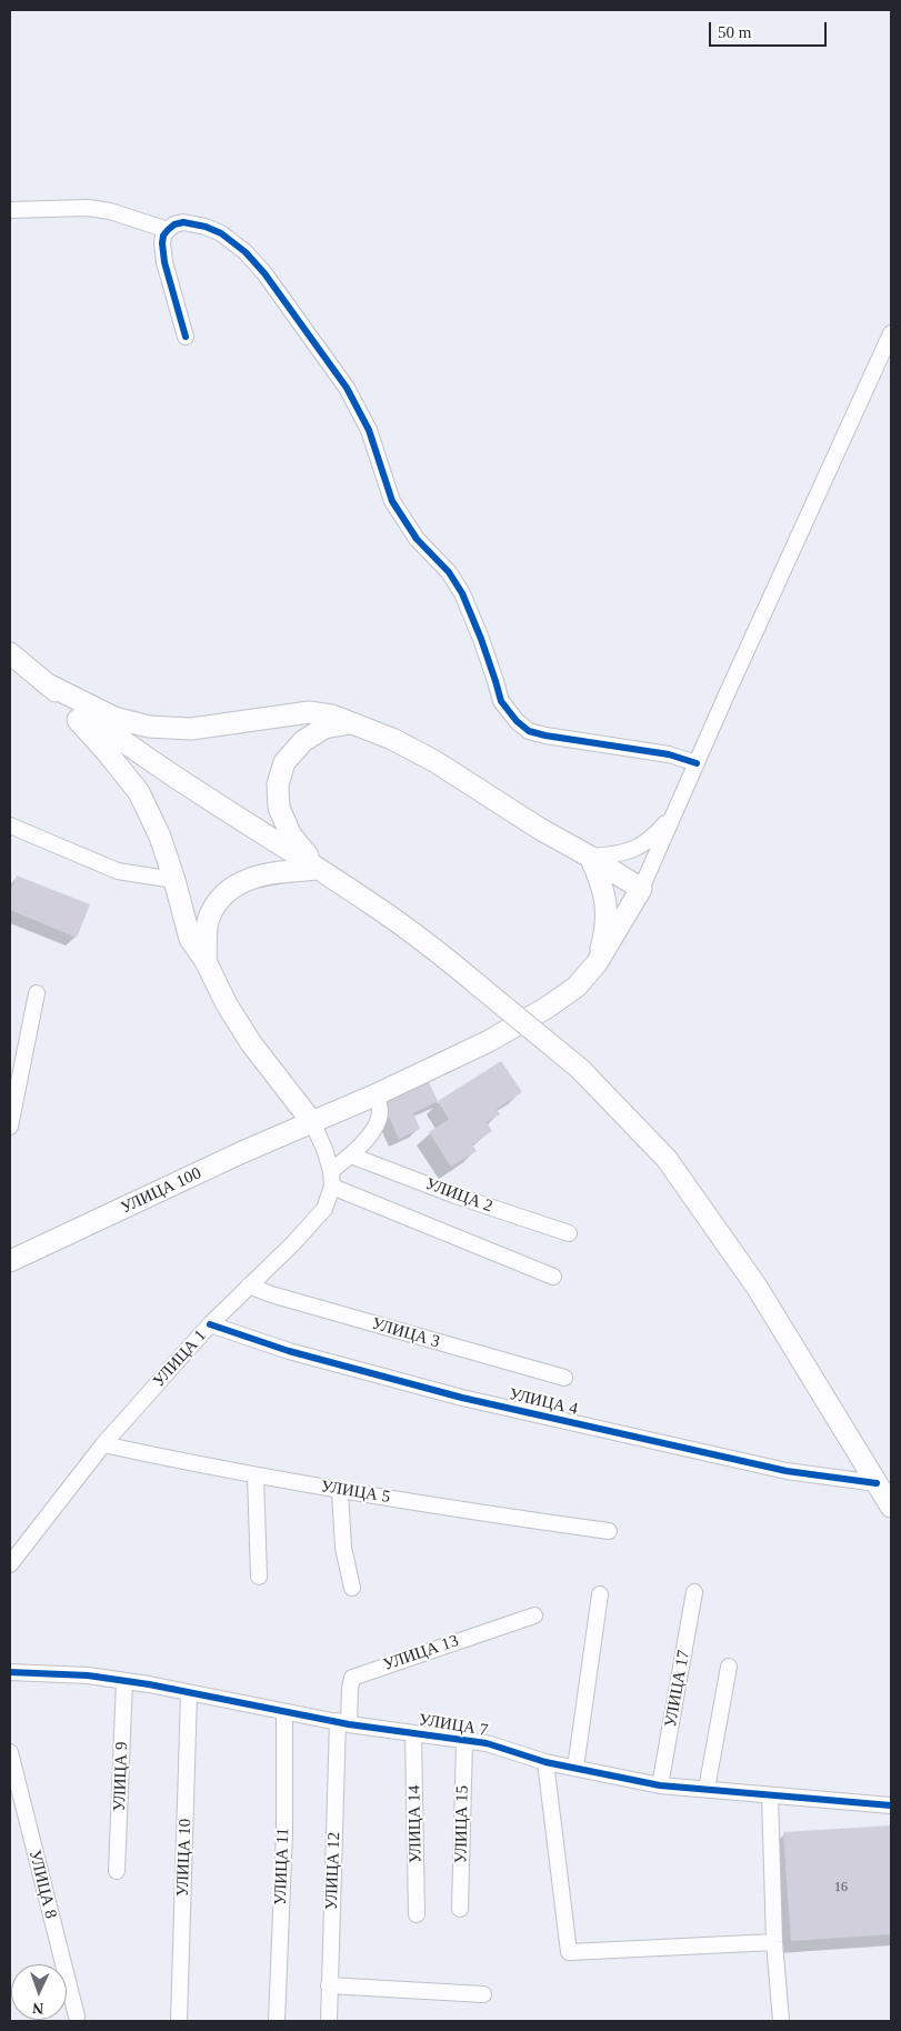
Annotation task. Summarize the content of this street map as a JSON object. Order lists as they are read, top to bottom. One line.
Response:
{"streets":{"main road":["УЛИЦА 100"],"street":["УЛИЦА 2","УЛИЦА 3","УЛИЦА 1","УЛИЦА 4","УЛИЦА 5","УЛИЦА 13","УЛИЦА 17","УЛИЦА 7","УЛИЦА 9","УЛИЦА 14","УЛИЦА 15","УЛИЦА 10","УЛИЦА 11","УЛИЦА 12","УЛИЦА 8"]},"crossings":[["УЛИЦА 100","УЛИЦА 1"],["УЛИЦА 3","УЛИЦА 1"],["УЛИЦА 1","УЛИЦА 4"],["УЛИЦА 1","УЛИЦА 5"],["УЛИЦА 13","УЛИЦА 7"],["УЛИЦА 13","УЛИЦА 12"],["УЛИЦА 17","УЛИЦА 7"],["УЛИЦА 7","УЛИЦА 9"],["УЛИЦА 7","УЛИЦА 14"],["УЛИЦА 7","УЛИЦА 15"],["УЛИЦА 7","УЛИЦА 10"],["УЛИЦА 7","УЛИЦА 11"],["УЛИЦА 7","УЛИЦА 12"]],"house_numbers":["16"],"scale_bar":"50 m","north":"bottom"}
